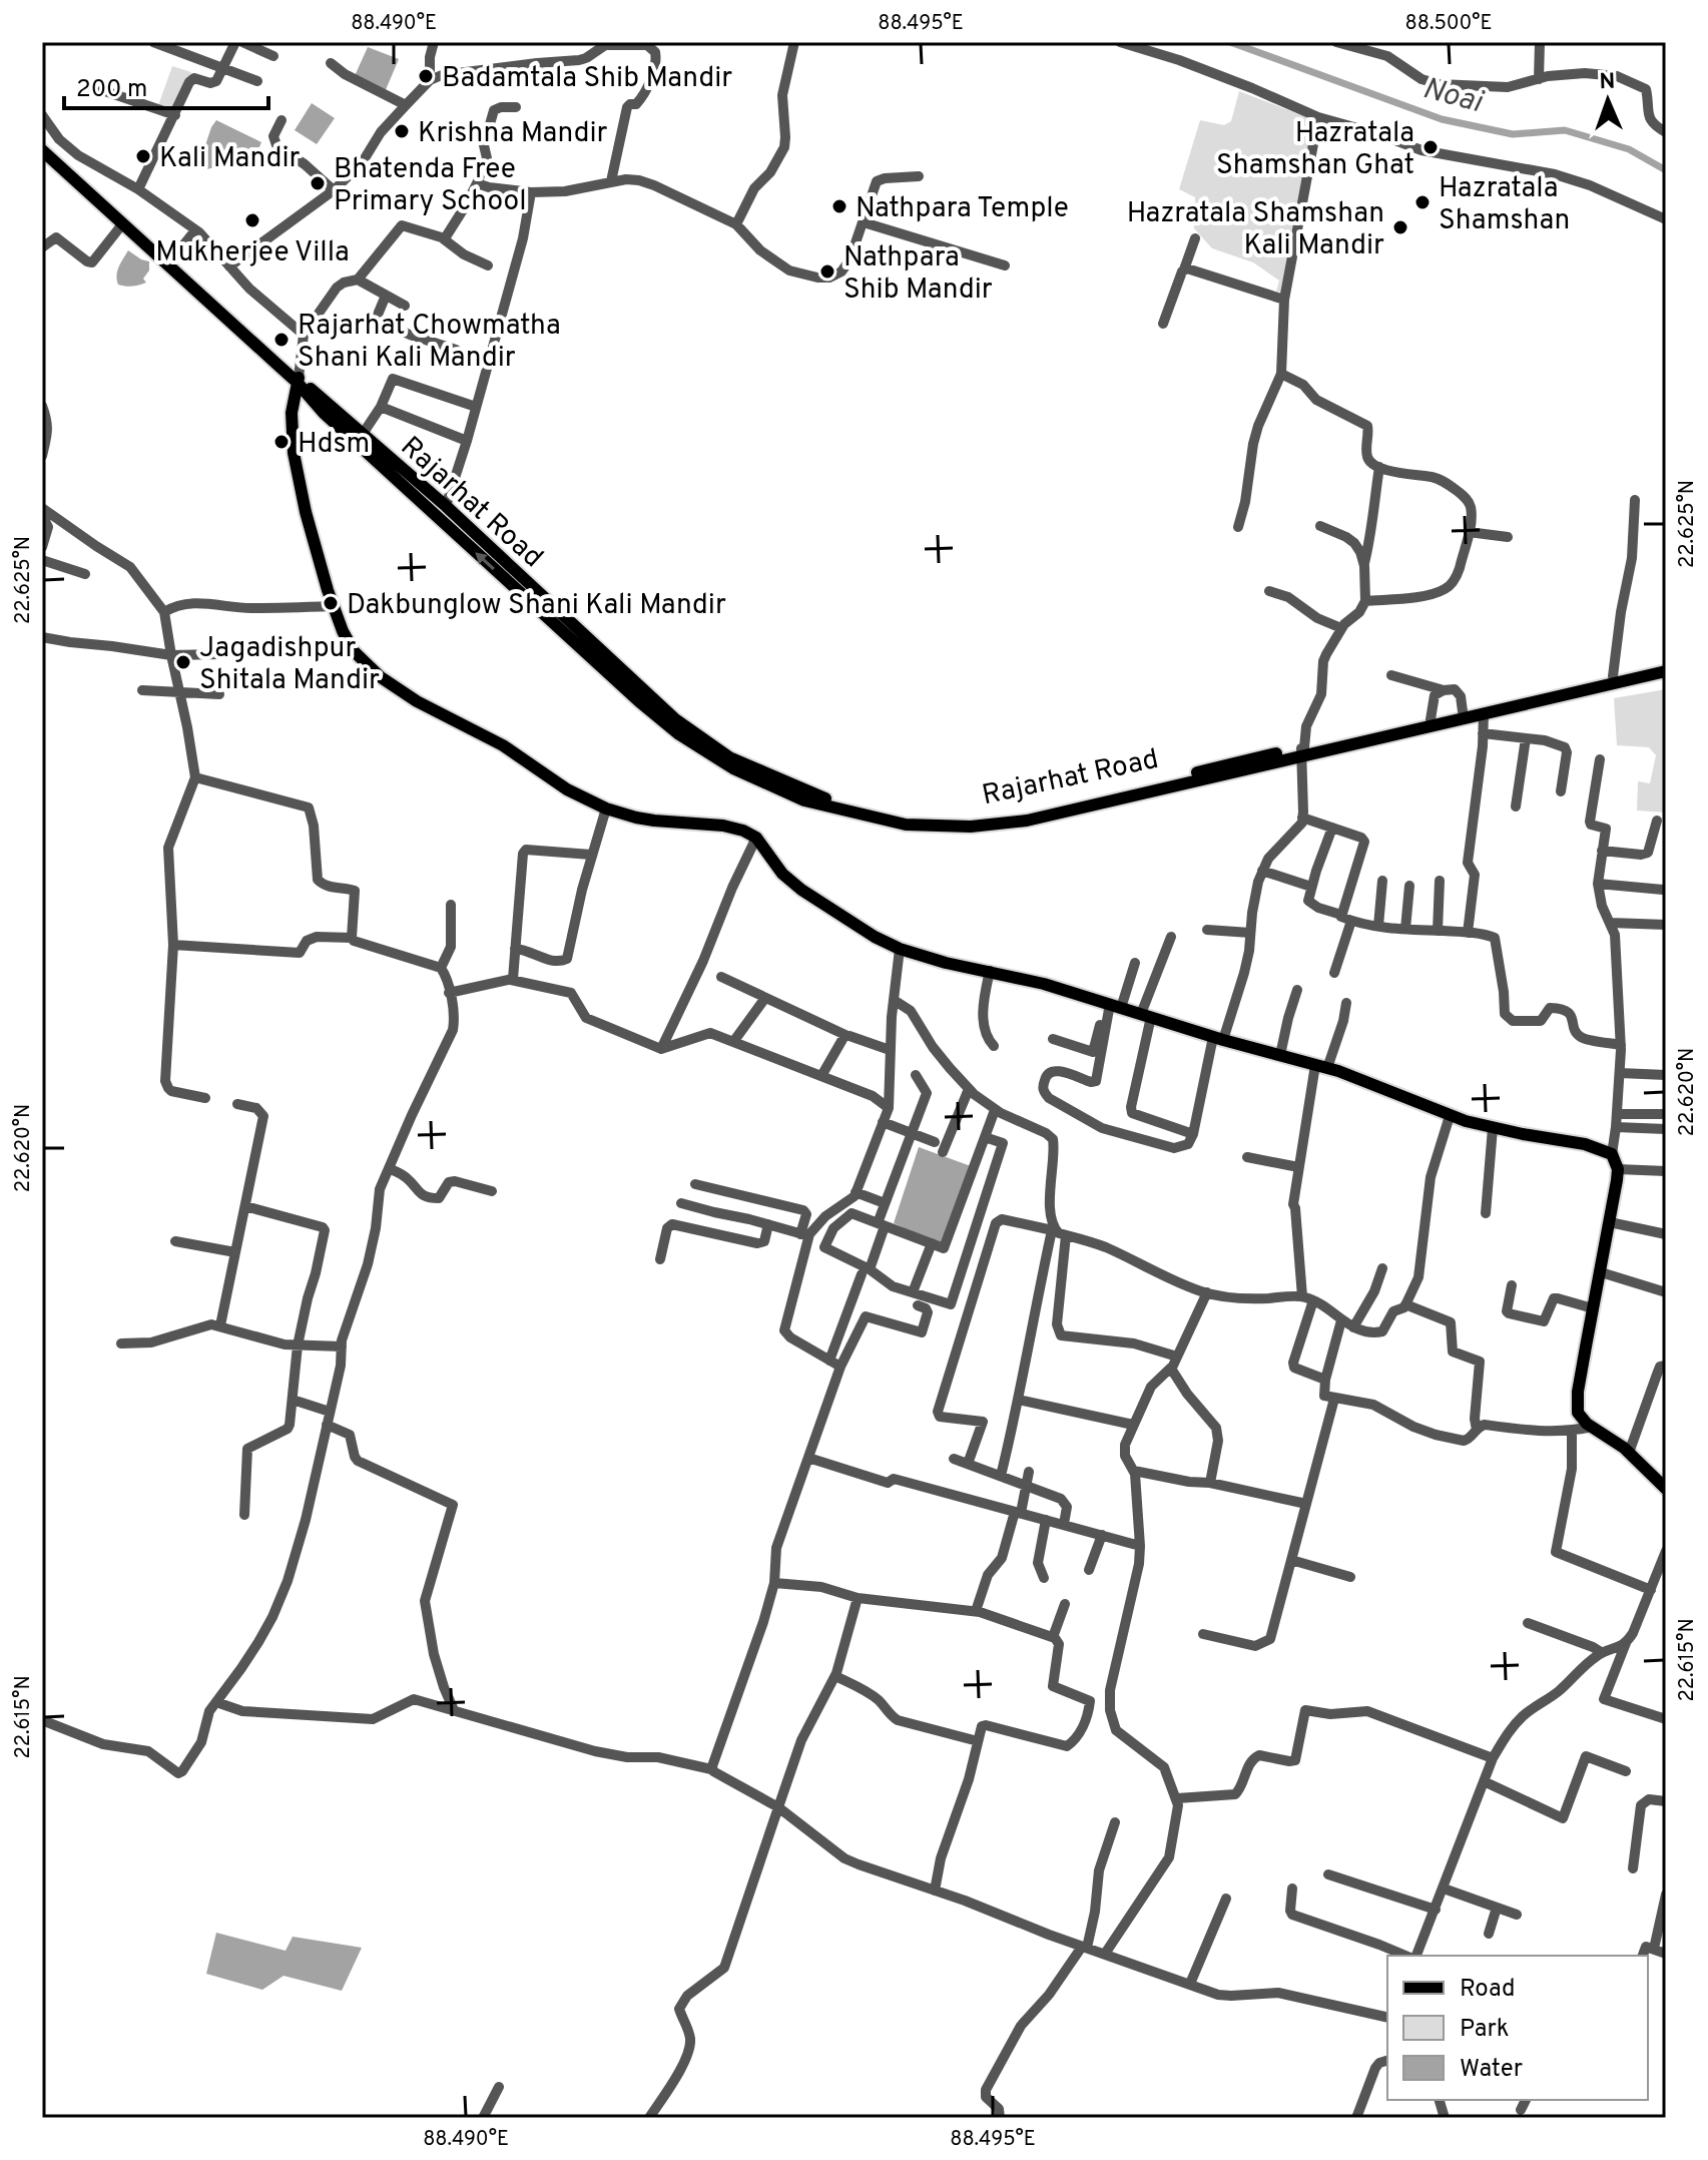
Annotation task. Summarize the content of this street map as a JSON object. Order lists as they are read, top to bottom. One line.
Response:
{"streets":{"main road":["Rajarhat Road"]},"water":["Noai"],"places":["Badamtala Shib Mandir","Krishna Mandir","Hazratala Shamshan Ghat","Kali Mandir","Bhatenda Free Primary School","Hazratala Shamshan","Nathpara Temple","Mukherjee Villa","Hazratala Shamshan Kali Mandir","Nathpara Shib Mandir","Rajarhat Chowmatha Shani Kali Mandir","Hdsm","Dakbunglow Shani Kali Mandir","Jagadishpur Shitala Mandir"],"legend":["Road","Park","Water"],"scale_bar":"200 m","north":"top","coordinates":["88.490°E","88.495°E","88.500°E","22.625°N","22.620°N","22.615°N"]}
